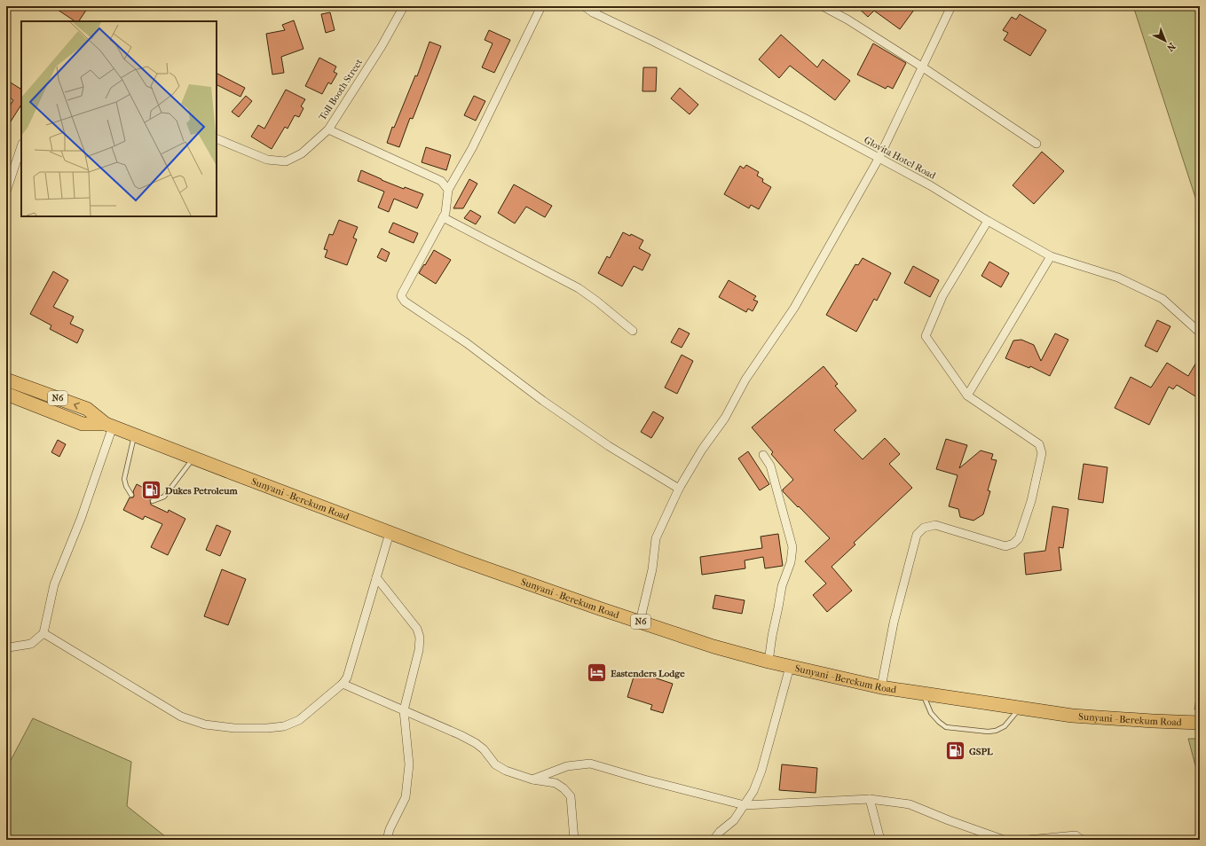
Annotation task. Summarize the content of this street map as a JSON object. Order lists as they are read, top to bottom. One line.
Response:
{"streets":{"main road":["N6","Sunyani - Berekum Road"],"street":["Toll Booth Street","Glovita Hotel Road"]},"places":{"fuel station":["Dukes Petroleum","GSPL"],"hotel":["Eastenders Lodge"]},"north":"bottom right"}
